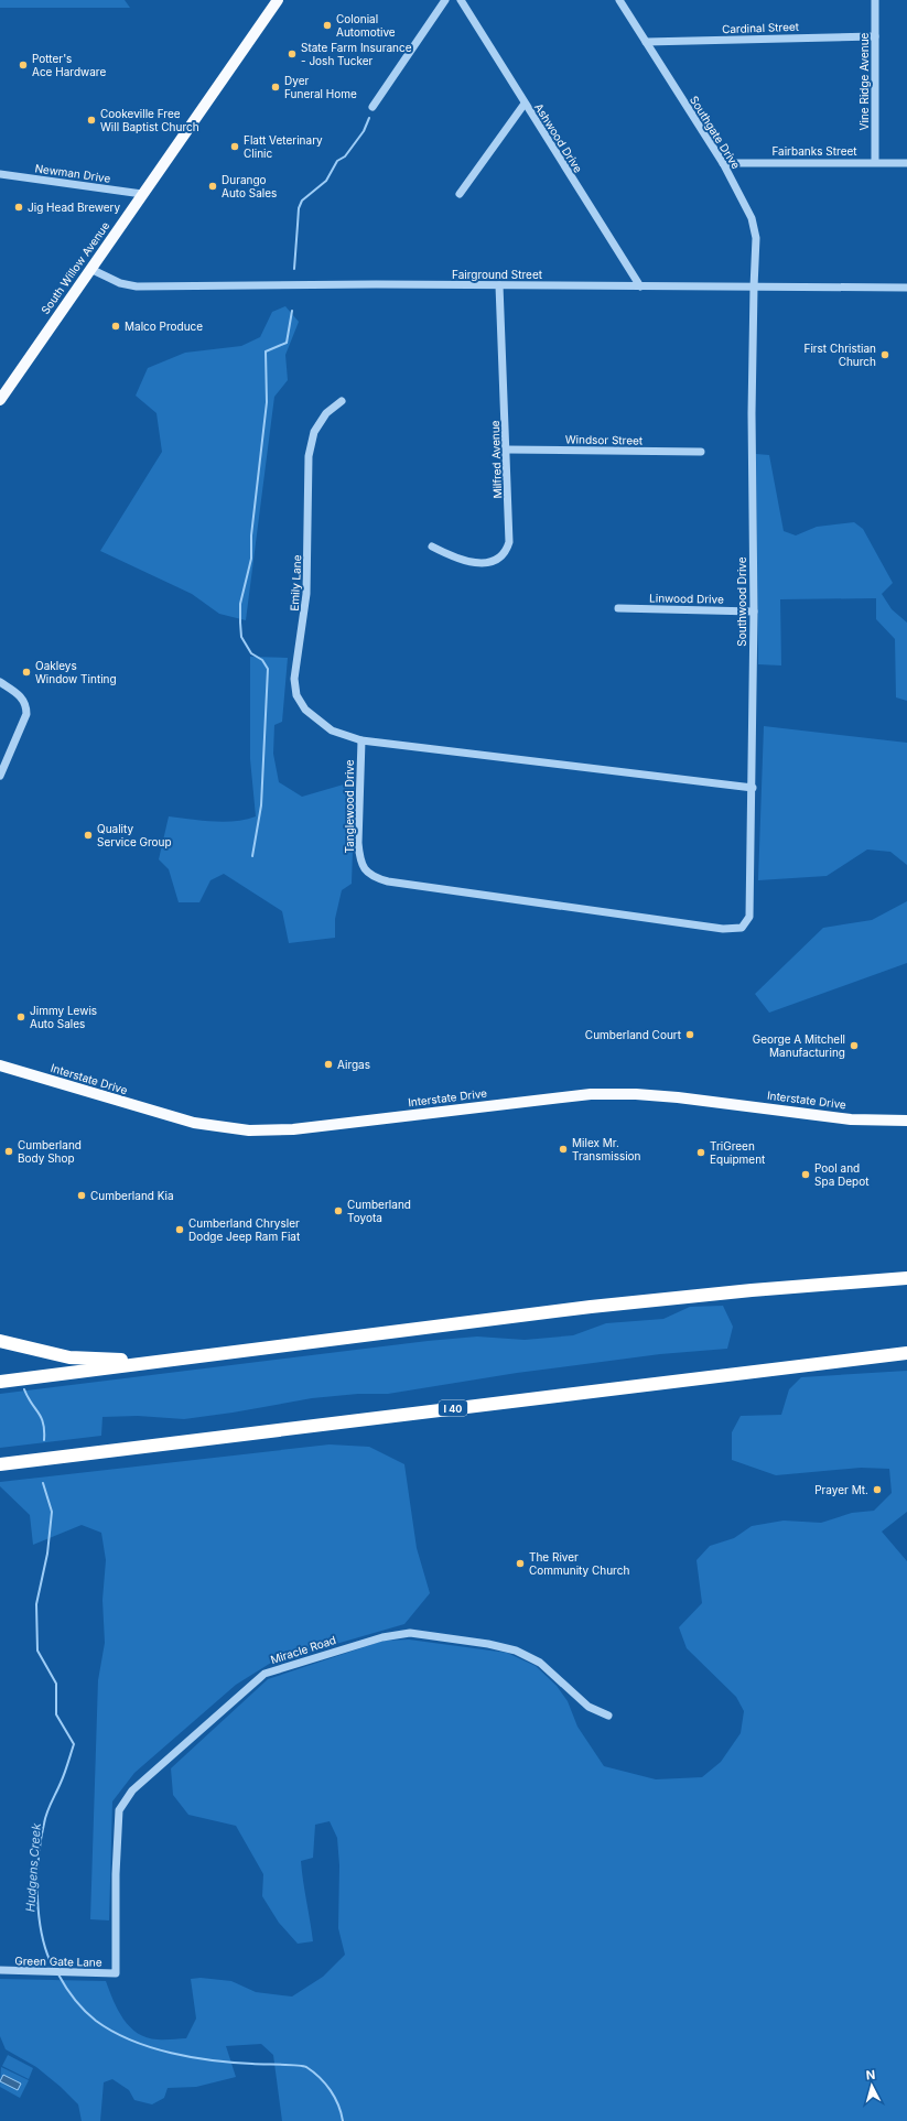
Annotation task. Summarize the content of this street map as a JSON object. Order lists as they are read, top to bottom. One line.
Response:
{"streets":{"highway":["I 40"],"main road":["South Willow Avenue","Interstate Drive"],"street":["Cardinal Street","Vine Ridge Avenue","Southgate Drive","Ashwood Drive","Fairbanks Street","Newman Drive","Fairground Street","Windsor Street","Milfred Avenue","Emily Lane","Linwood Drive","Southwood Drive","Tanglewood Drive","Miracle Road","Green Gate Lane"]},"crossings":[["Cardinal Street","Vine Ridge Avenue"],["Cardinal Street","Southgate Drive"],["Vine Ridge Avenue","Fairbanks Street"],["Southgate Drive","Fairbanks Street"],["Southgate Drive","Fairground Street"],["Southgate Drive","Southwood Drive"],["Ashwood Drive","Fairground Street"],["Newman Drive","South Willow Avenue"],["South Willow Avenue","Fairground Street"],["Fairground Street","Milfred Avenue"],["Fairground Street","Southwood Drive"],["Windsor Street","Milfred Avenue"],["Emily Lane","Tanglewood Drive"],["Linwood Drive","Southwood Drive"],["Southwood Drive","Tanglewood Drive"],["Miracle Road","Green Gate Lane"]],"water":["Hudgens Creek"],"places":["Colonial Automotive","State Farm Insurance - Josh Tucker","Potter's Ace Hardware","Dyer Funeral Home","Cookeville Free Will Baptist Church","Flatt Veterinary Clinic","Durango Auto Sales","Jig Head Brewery","Malco Produce","First Christian Church","Oakleys Window Tinting","Quality Service Group","Jimmy Lewis Auto Sales","Cumberland Court","George A Mitchell Manufacturing","Airgas","Milex Mr. Transmission","Cumberland Body Shop","TriGreen Equipment","Pool and Spa Depot","Cumberland Kia","Cumberland Toyota","Cumberland Chrysler Dodge Jeep Ram Fiat","Prayer Mt.","The River Community Church"],"north":"top"}
